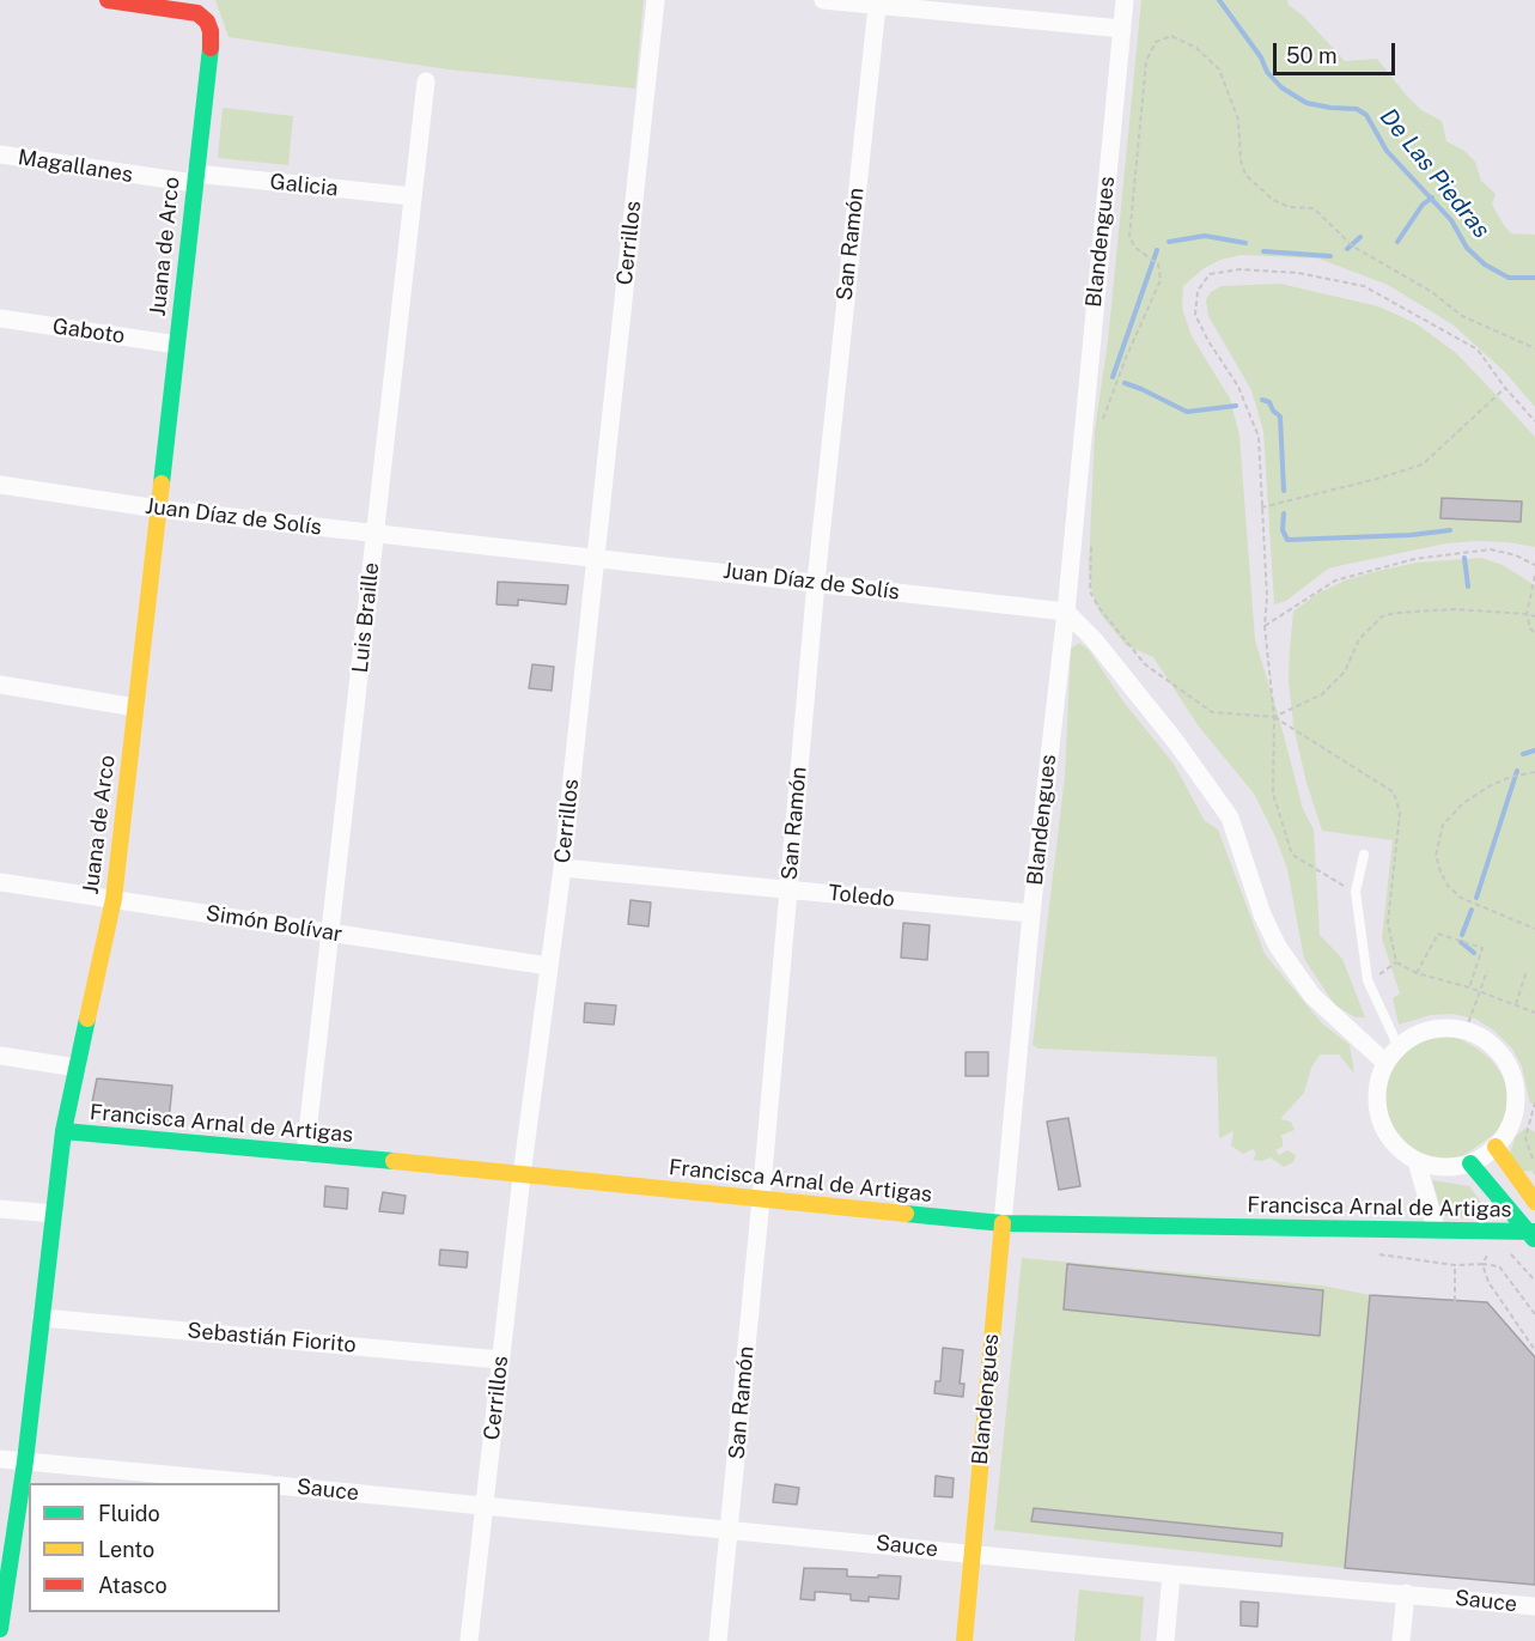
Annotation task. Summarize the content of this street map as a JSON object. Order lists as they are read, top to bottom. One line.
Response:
{"streets":{"street":["Magallanes","Galicia","Blandengues","Cerrillos","San Ramón","Juana de Arco","Gaboto","Juan Díaz de Solís","Luis Braille","Toledo","Simón Bolívar","Francisca Arnal de Artigas","Sebastián Fiorito","Sauce"]},"crossings":[["Magallanes","Galicia"],["Magallanes","Juana de Arco"],["Galicia","Juana de Arco"],["Galicia","Luis Braille"],["Blandengues","Juan Díaz de Solís"],["Blandengues","Toledo"],["Blandengues","Francisca Arnal de Artigas"],["Blandengues","Sauce"],["Cerrillos","Juan Díaz de Solís"],["Cerrillos","Toledo"],["Cerrillos","Simón Bolívar"],["Cerrillos","Francisca Arnal de Artigas"],["Cerrillos","Sebastián Fiorito"],["Cerrillos","Sauce"],["San Ramón","Juan Díaz de Solís"],["San Ramón","Toledo"],["San Ramón","Francisca Arnal de Artigas"],["San Ramón","Sauce"],["Juana de Arco","Gaboto"],["Juana de Arco","Juan Díaz de Solís"],["Juana de Arco","Simón Bolívar"],["Juana de Arco","Francisca Arnal de Artigas"],["Juana de Arco","Sebastián Fiorito"],["Juana de Arco","Sauce"],["Juan Díaz de Solís","Luis Braille"],["Luis Braille","Simón Bolívar"],["Luis Braille","Francisca Arnal de Artigas"]],"water":["De Las Piedras"],"legend":["Fluido","Lento","Atasco"],"scale_bar":"50 m"}
